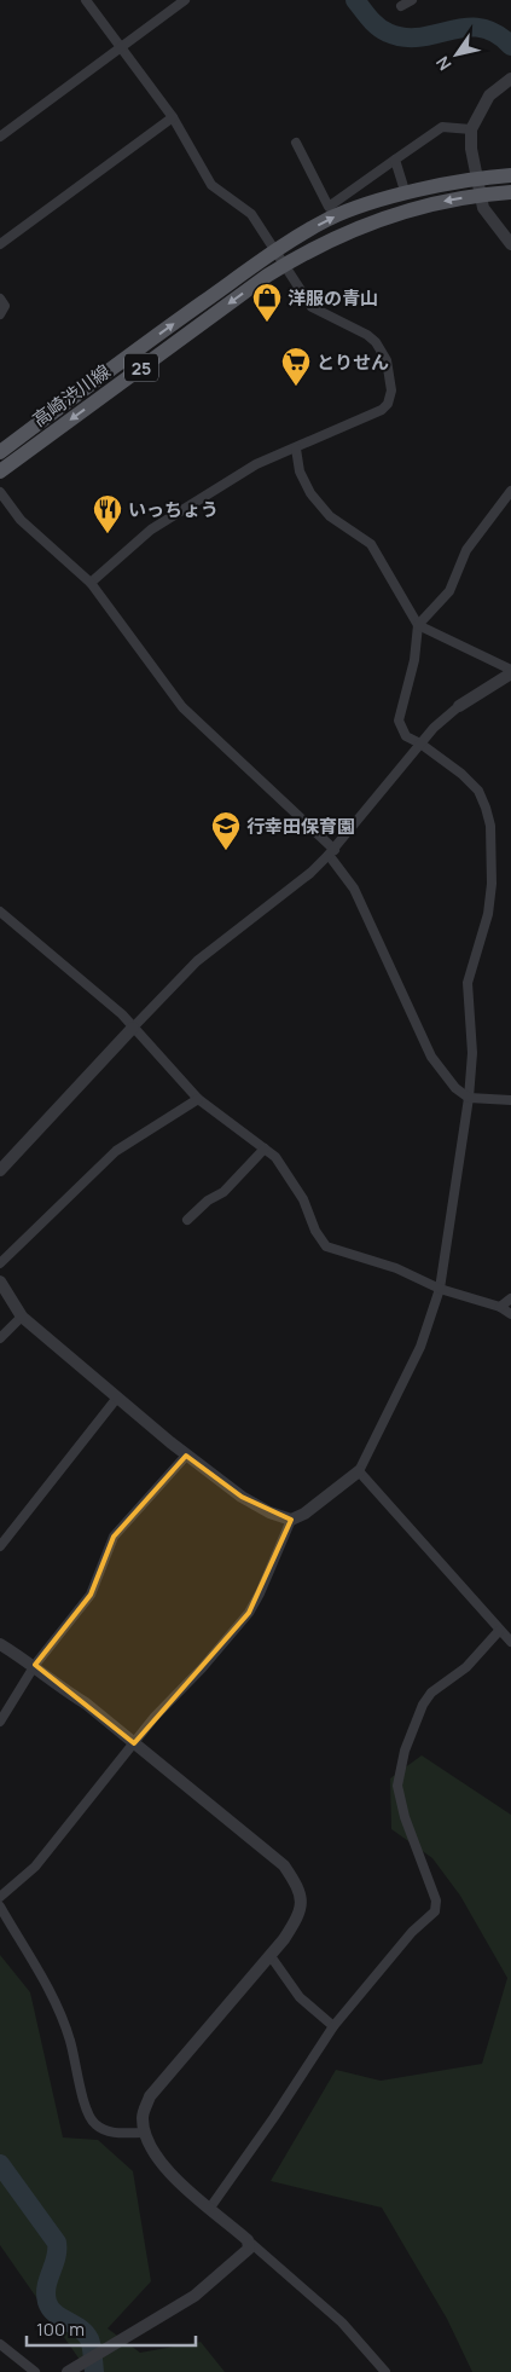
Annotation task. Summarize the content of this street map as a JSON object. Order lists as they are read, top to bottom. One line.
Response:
{"streets":{"main road":["25","高崎渋川線"]},"crossings":[["25","高崎渋川線"]],"places":{"shop":["洋服の青山"],"supermarket":["とりせん"],"restaurant":["いっちょう"],"school or university":["行幸田保育園"]},"scale_bar":"100 m","north":"bottom left"}
